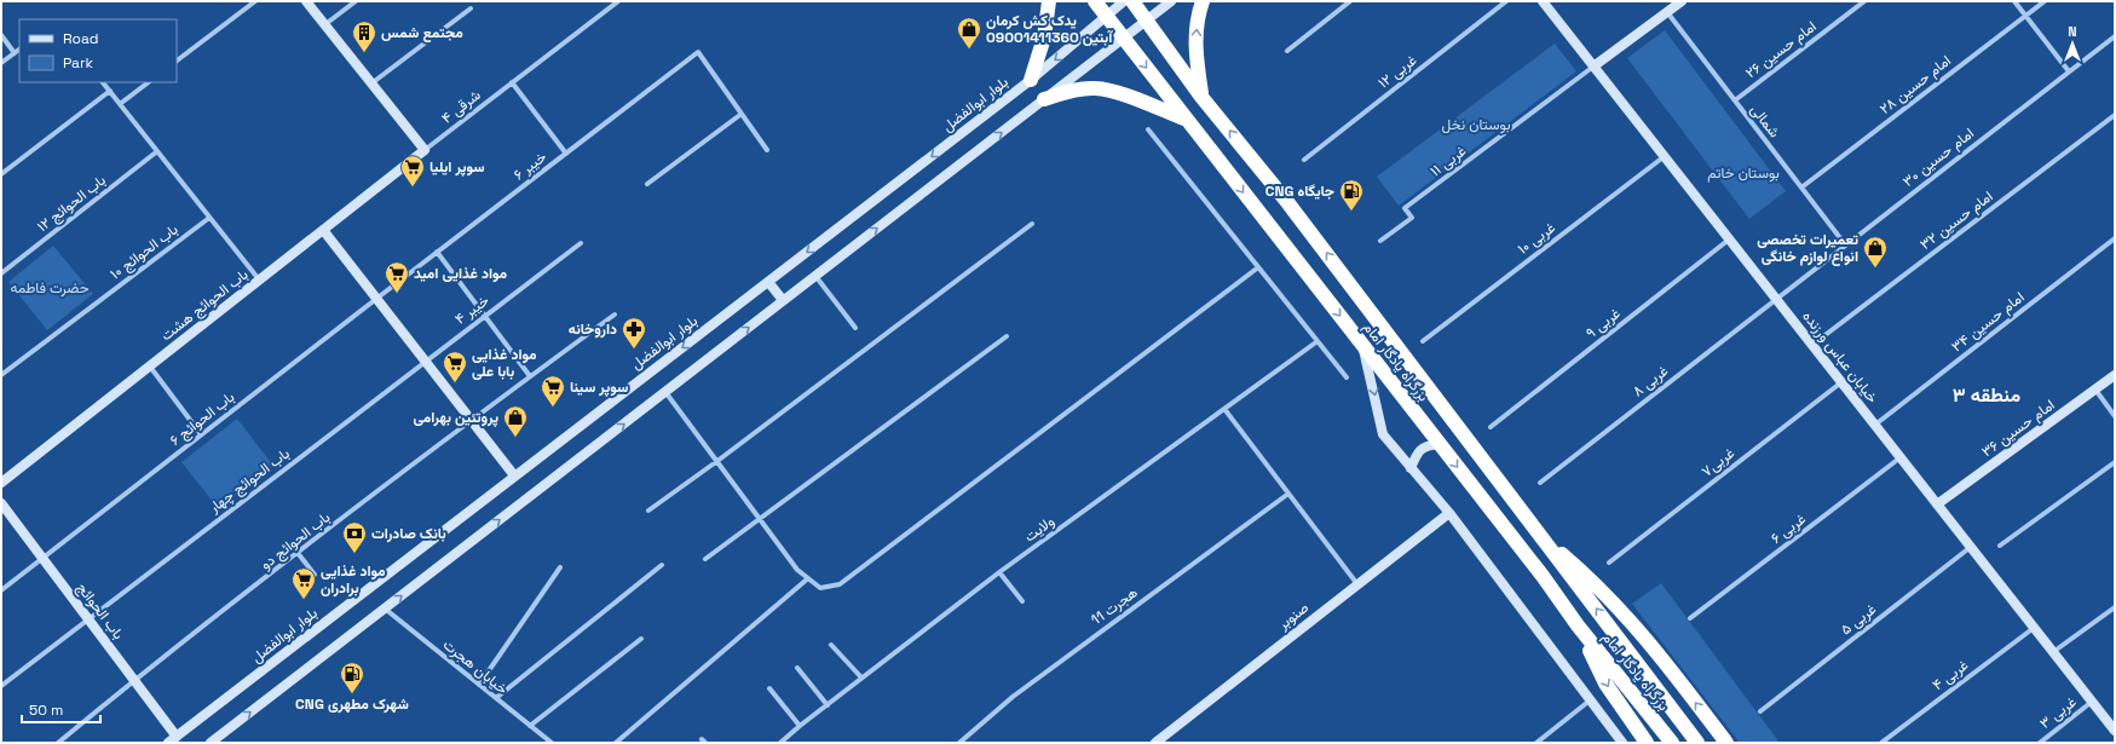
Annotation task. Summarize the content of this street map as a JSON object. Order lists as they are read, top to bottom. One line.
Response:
{"streets":{"highway":["بزرگراه یادگار امام"],"street":["امام حسین ۲۶","غربی ۱۲","امام حسین ۲۸","بلوار ابوالفضل","۴ شرقی","شمالی","امام حسین ۳۰","غربی ۱۱","خیبر ۶","باب الحوائج ۱۲","امام حسین ۳۲","غربی ۱۰","باب الحوائج ۱۰","باب الحوائج هشت","خیبر ۴","امام حسین ۳۴","غربی ۹","خیابان عباس ورزنده","غربی ۸","باب الحوائج ۶","امام حسین ۳۶","غربی۷","باب الحوائج چهار","ولایت","غربی ۶","باب الحوائج دو","هجرت 11","باب الحوائج","صنوبر","غربی ۵","خیابان هجرت","غربی ۴","غربی ۳"]},"crossings":[["امام حسین ۲۶","شمالی"],["امام حسین ۲۸","شمالی"],["بلوار ابوالفضل","بزرگراه یادگار امام"],["بلوار ابوالفضل","باب الحوائج"],["۴ شرقی","باب الحوائج هشت"],["شمالی","امام حسین ۳۰"],["امام حسین ۳۰","خیابان عباس ورزنده"],["امام حسین ۳۰","غربی ۸"],["غربی ۱۱","خیابان عباس ورزنده"],["خیبر ۶","باب الحوائج ۶"],["امام حسین ۳۲","خیابان عباس ورزنده"],["غربی ۱۰","خیابان عباس ورزنده"],["خیبر ۴","باب الحوائج چهار"],["امام حسین ۳۴","خیابان عباس ورزنده"],["غربی ۹","خیابان عباس ورزنده"],["خیابان عباس ورزنده","غربی ۸"],["خیابان عباس ورزنده","امام حسین ۳۶"],["خیابان عباس ورزنده","غربی۷"],["خیابان عباس ورزنده","غربی ۶"],["خیابان عباس ورزنده","غربی ۵"],["خیابان عباس ورزنده","غربی ۴"],["خیابان عباس ورزنده","غربی ۳"],["باب الحوائج ۶","باب الحوائج"],["باب الحوائج چهار","باب الحوائج"],["باب الحوائج دو","باب الحوائج"]],"districts":["منطقه ۳"],"parks":["بوستان نخل","بوستان خاتم","حضرت فاطمه"],"places":{"shop":["یدک کش کرمان آبتین 09001411360","تعمیرات تخصصی انواع لوازم خانگی","پروتئین بهرامی"],"building":["مجتمع شمس"],"supermarket":["سوپر ایلیا","مواد غذایی امید","مواد غذایی بابا علی","سوپر سینا","مواد غذایی برادران"],"fuel station":["CNG جایگاه","CNG شهرک مطهری"],"pharmacy":["داروخانه"],"bank":["بانک صادرات"]},"legend":["Road","Park"],"scale_bar":"50 m","north":"top"}
